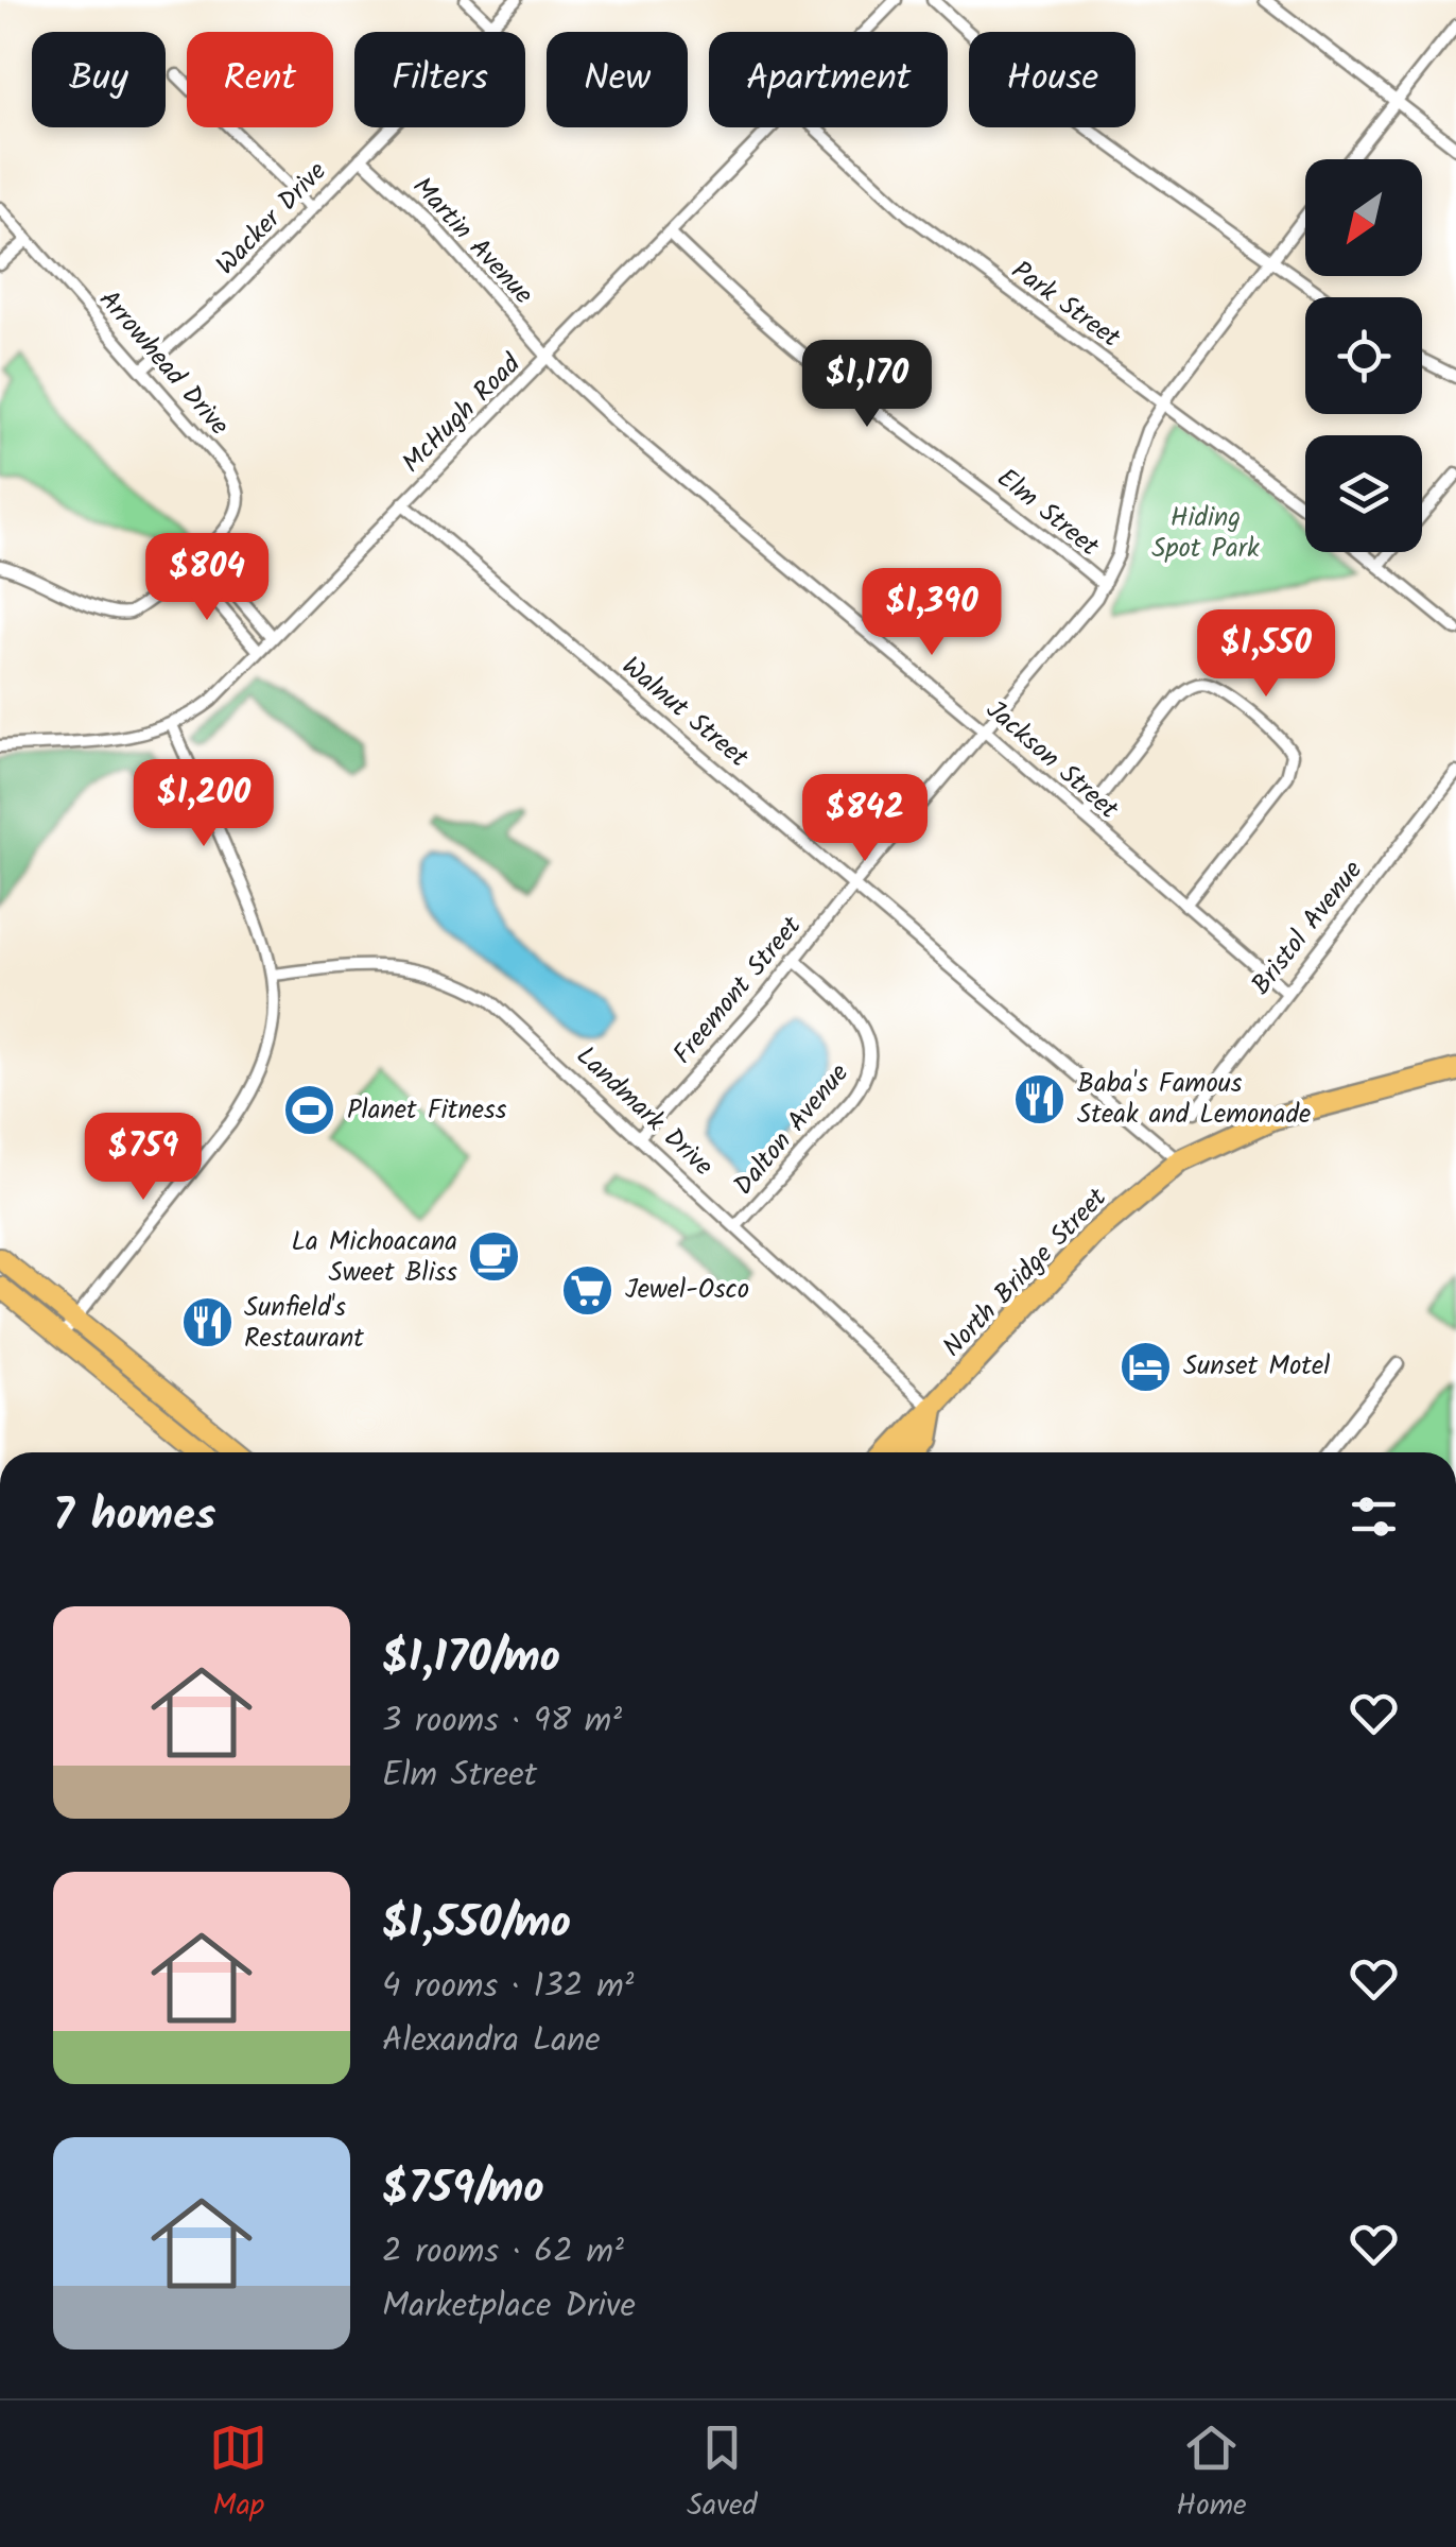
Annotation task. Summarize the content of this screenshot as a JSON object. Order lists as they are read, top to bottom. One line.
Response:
{"streets":{"highway":["North Bridge Street"],"street":["Wacker Drive","Martin Avenue","Park Street","Arrowhead Drive","McHugh Road","Elm Street","Walnut Street","Jackson Street","Bristol Avenue","Freemont Street","Landmark Drive","Dalton Avenue"]},"crossings":[["Wacker Drive","Martin Avenue"],["Wacker Drive","Arrowhead Drive"],["Martin Avenue","McHugh Road"],["Martin Avenue","Jackson Street"],["Park Street","Freemont Street"],["McHugh Road","Elm Street"],["McHugh Road","Walnut Street"],["McHugh Road","Jackson Street"],["Elm Street","Freemont Street"],["Walnut Street","Freemont Street"],["Walnut Street","North Bridge Street"],["Jackson Street","Bristol Avenue"],["Jackson Street","Freemont Street"],["Freemont Street","Landmark Drive"],["Freemont Street","Dalton Avenue"],["Landmark Drive","Dalton Avenue"],["Landmark Drive","North Bridge Street"]],"parks":["Hiding Spot Park"],"places":{"restaurant":["Baba's Famous Steak and Lemonade","Sunfield's Restaurant"],"sports":["Planet Fitness"],"cafe":["La Michoacana Sweet Bliss"],"supermarket":["Jewel-Osco"],"hotel":["Sunset Motel"]},"north":"bottom left","page":{"chip":["Buy","Rent","Filters","New","Apartment","House"],"price":["$1,170","$804","$1,390","$1,550","$1,200","$842","$759"],"heading":"7 homes","list":[{"name":"$1,170/mo","note":"3 rooms · 98 m² · Elm Street"},{"name":"$1,550/mo","note":"4 rooms · 132 m² · Alexandra Lane"},{"name":"$759/mo","note":"2 rooms · 62 m² · Marketplace Drive"}],"tabs":["Map","Saved","Home"]}}
